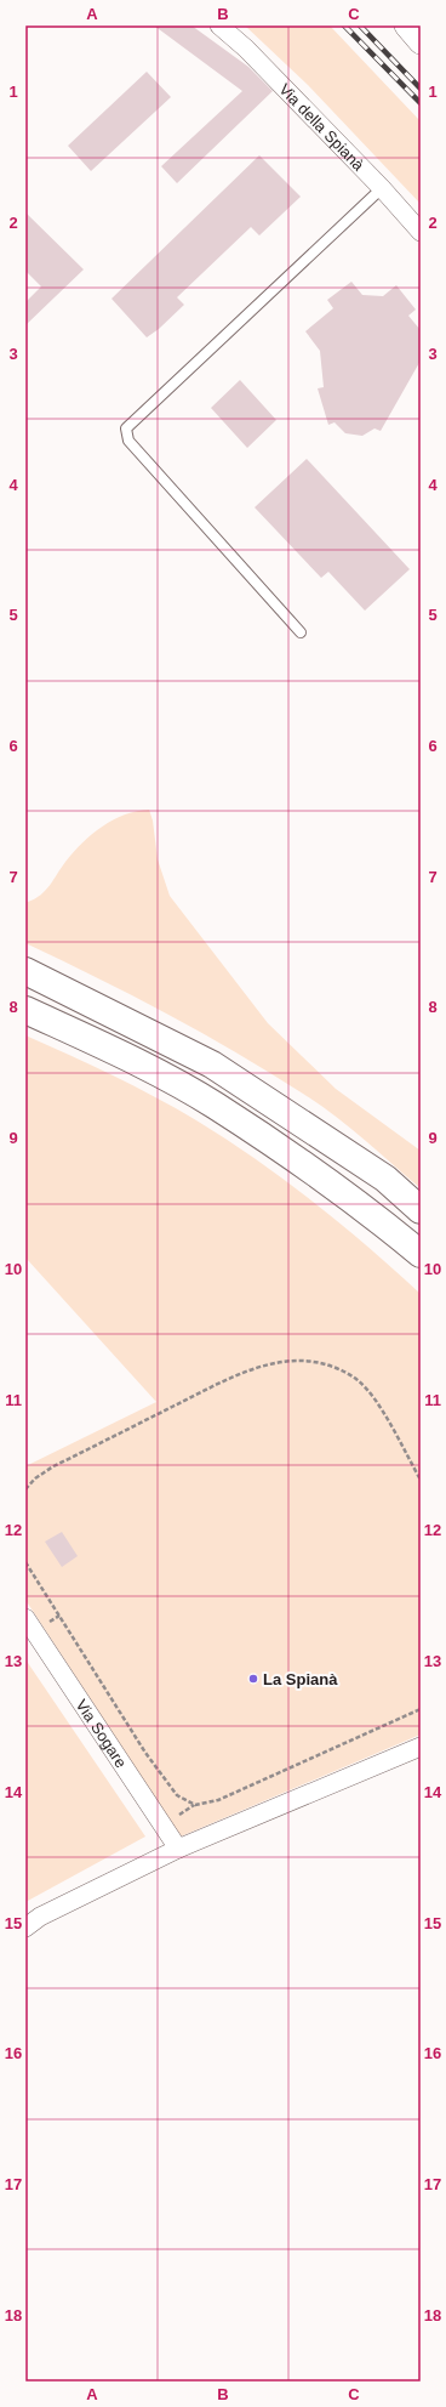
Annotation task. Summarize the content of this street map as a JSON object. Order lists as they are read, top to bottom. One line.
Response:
{"streets":{"street":["Via della Spianà","Via Sogare"]},"places":["La Spianà"],"grid":{"columns":["A","B","C"],"rows":["1","2","3","4","5","6","7","8","9","10","11","12","13","14","15","16","17","18"]}}
